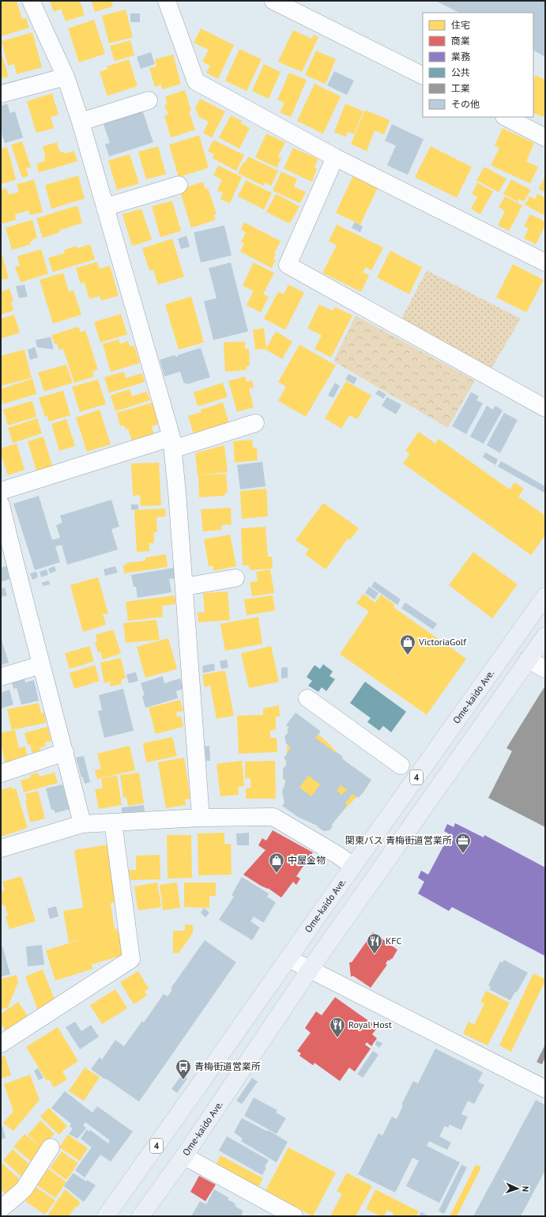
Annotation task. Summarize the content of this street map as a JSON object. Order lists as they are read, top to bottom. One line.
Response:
{"streets":{"main road":["Ome-kaido Ave.","4"]},"places":{"shop":["VictoriaGolf","中屋金物"],"office":["関東バス 青梅街道営業所"],"restaurant":["KFC","Royal Host"],"bus stop":["青梅街道営業所"]},"legend":["住宅","商業","業務","公共","工業","その他"],"north":"right"}
